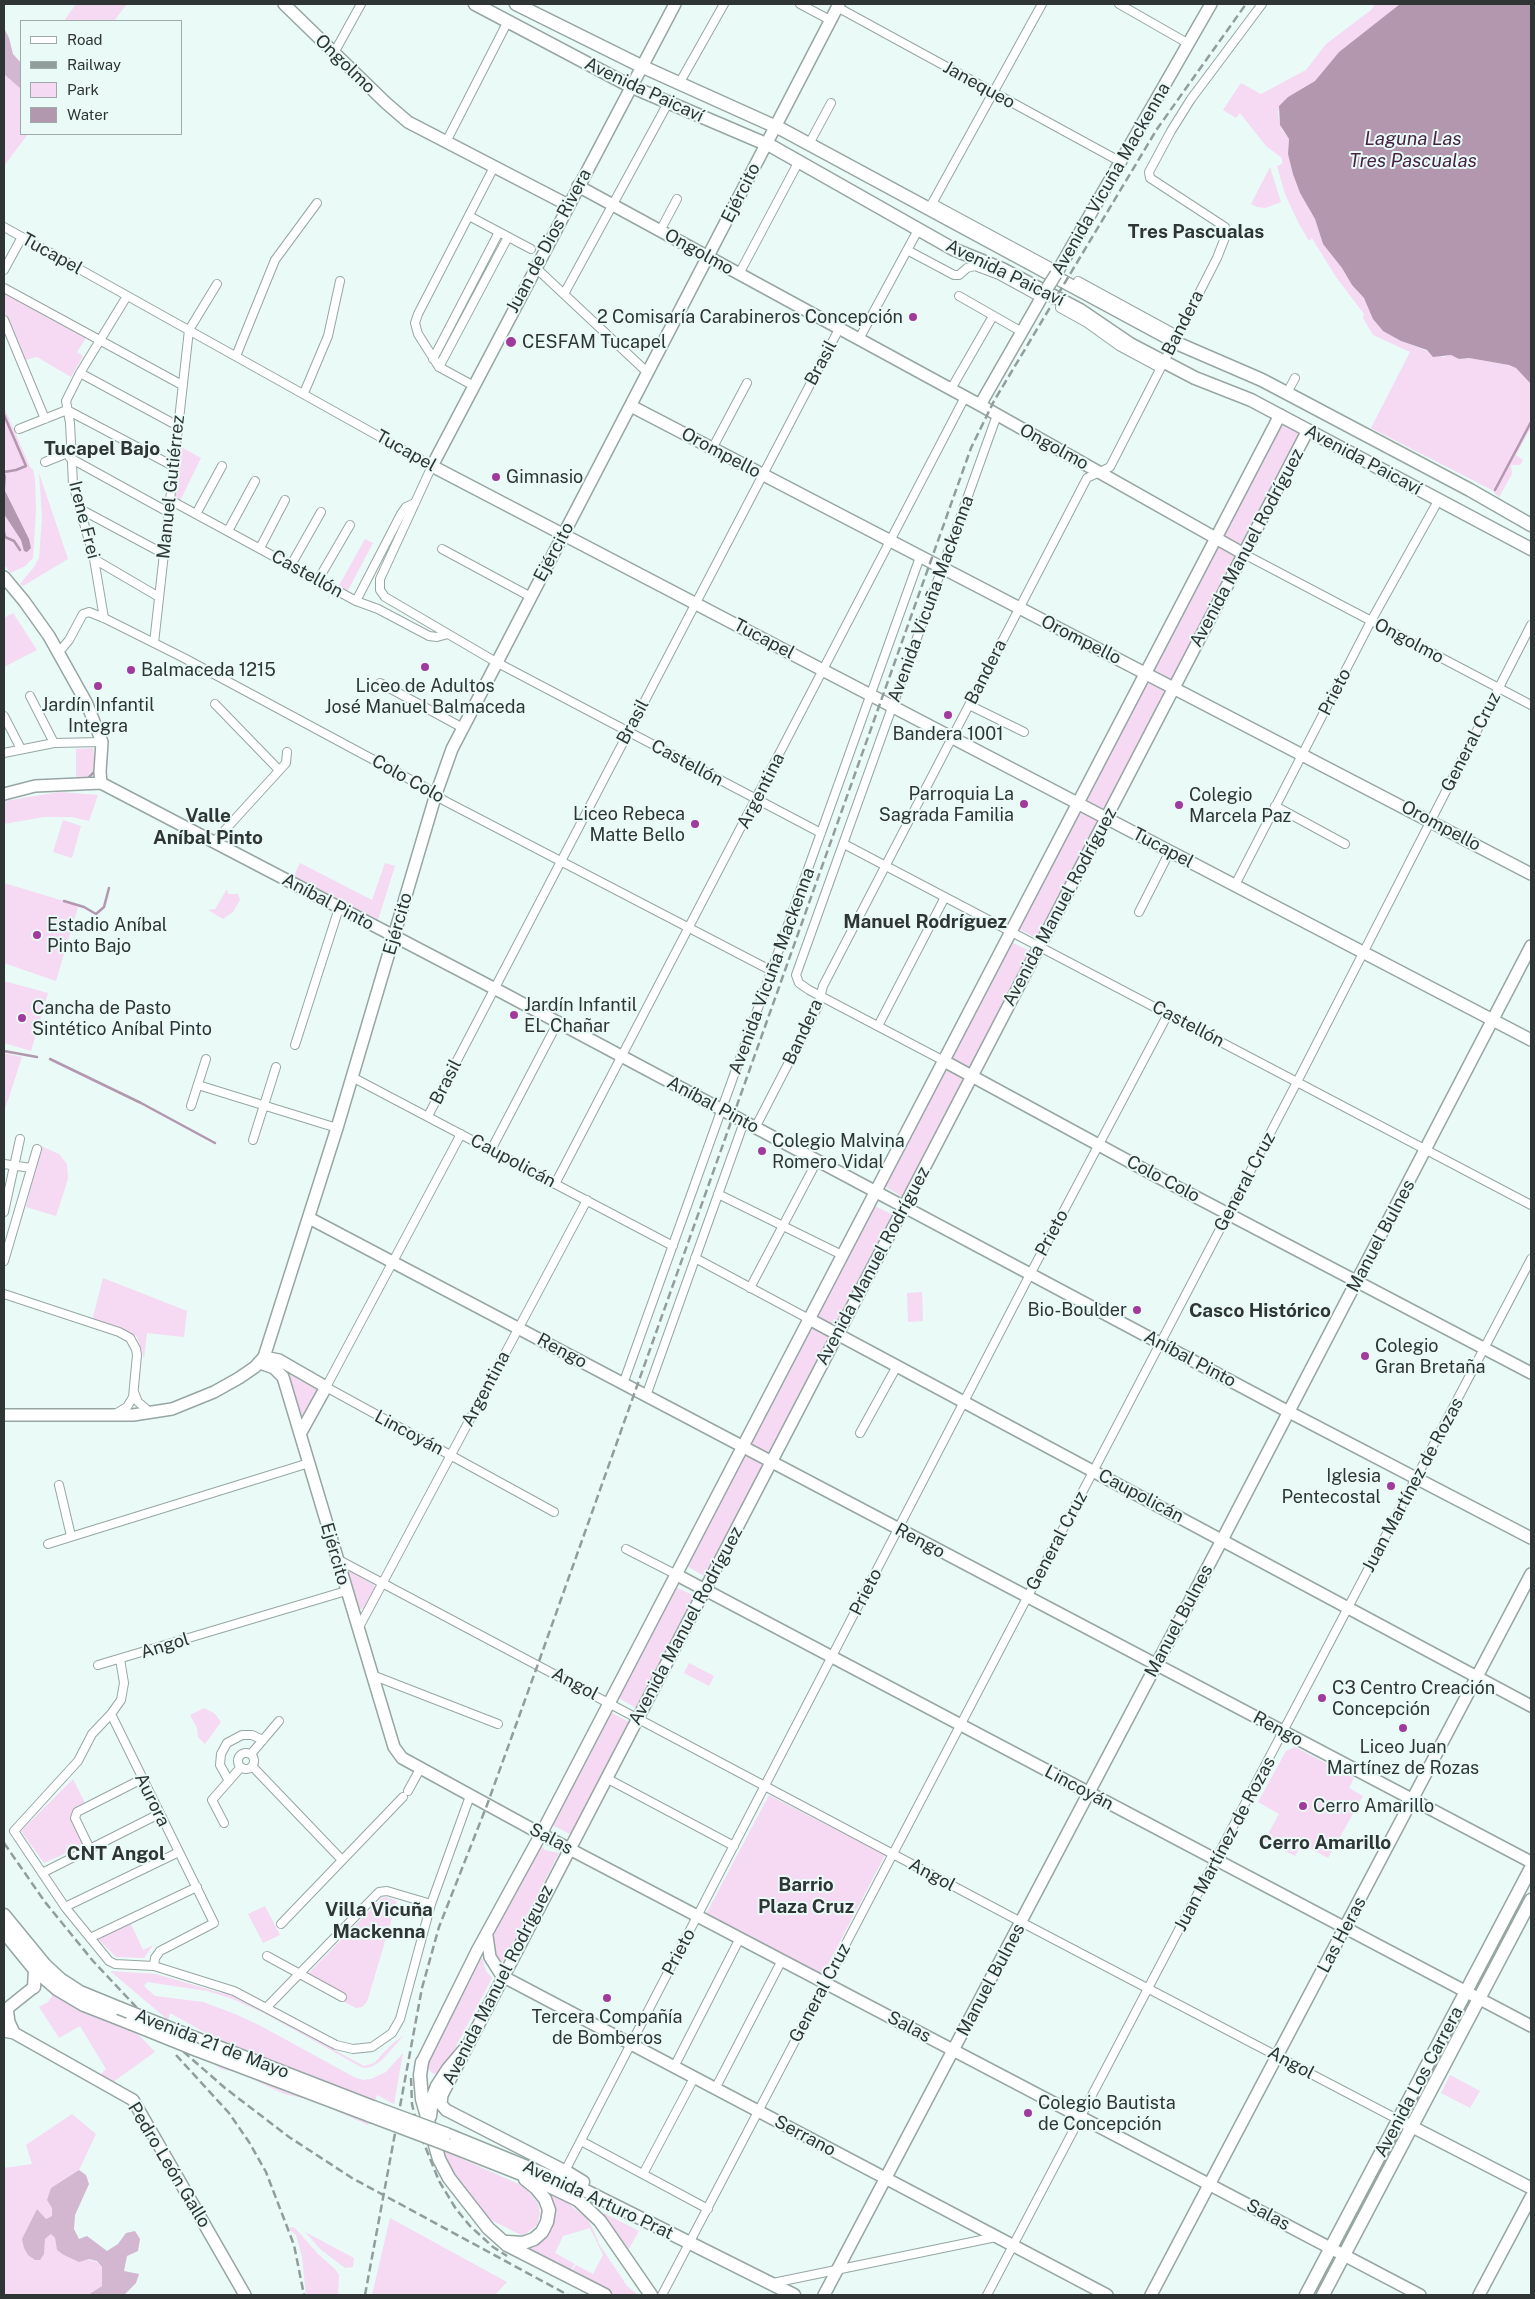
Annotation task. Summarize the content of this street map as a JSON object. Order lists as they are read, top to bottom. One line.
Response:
{"streets":{"main road":["Ongolmo","Avenida Paicaví","Avenida Vicuña Mackenna","Ejército","Juan de Dios Rivera","Tucapel","Orompello","Avenida Manuel Rodríguez","Colo Colo","Aníbal Pinto","Caupolicán","Manuel Bulnes","Rengo","Lincoyán","Angol","Salas","Las Heras","Avenida 21 de Mayo","Avenida Los Carrera","Serrano","Pedro León Gallo","Avenida Arturo Prat"],"street":["Janequeo","Bandera","Brasil","Manuel Gutiérrez","Irene Frei","Castellón","Prieto","General Cruz","Argentina","Juan Martínez de Rozas","Aurora"]},"crossings":[["Ongolmo","Avenida Vicuña Mackenna"],["Ongolmo","Ejército"],["Ongolmo","Juan de Dios Rivera"],["Ongolmo","Bandera"],["Ongolmo","Brasil"],["Ongolmo","Avenida Manuel Rodríguez"],["Ongolmo","Prieto"],["Ongolmo","General Cruz"],["Ongolmo","Argentina"],["Janequeo","Avenida Vicuña Mackenna"],["Janequeo","Ejército"],["Avenida Paicaví","Avenida Vicuña Mackenna"],["Avenida Paicaví","Ejército"],["Avenida Paicaví","Juan de Dios Rivera"],["Avenida Paicaví","Bandera"],["Avenida Paicaví","Brasil"],["Avenida Paicaví","Avenida Manuel Rodríguez"],["Avenida Paicaví","Prieto"],["Avenida Vicuña Mackenna","Tucapel"],["Avenida Vicuña Mackenna","Bandera"],["Avenida Vicuña Mackenna","Orompello"],["Avenida Vicuña Mackenna","Castellón"],["Avenida Vicuña Mackenna","Colo Colo"],["Avenida Vicuña Mackenna","Aníbal Pinto"],["Avenida Vicuña Mackenna","Caupolicán"],["Avenida Vicuña Mackenna","Rengo"],["Ejército","Tucapel"],["Ejército","Orompello"],["Ejército","Castellón"],["Ejército","Colo Colo"],["Ejército","Argentina"],["Ejército","Aníbal Pinto"],["Ejército","Caupolicán"],["Ejército","Rengo"],["Ejército","Lincoyán"],["Ejército","Angol"],["Ejército","Salas"],["Juan de Dios Rivera","Tucapel"],["Juan de Dios Rivera","Castellón"],["Tucapel","Bandera"],["Tucapel","Brasil"],["Tucapel","Manuel Gutiérrez"],["Tucapel","Irene Frei"],["Tucapel","Avenida Manuel Rodríguez"],["Tucapel","Prieto"],["Tucapel","General Cruz"],["Tucapel","Argentina"],["Tucapel","Manuel Bulnes"],["Bandera","Orompello"],["Bandera","Castellón"],["Bandera","Colo Colo"],["Bandera","Aníbal Pinto"],["Brasil","Orompello"],["Brasil","Castellón"],["Brasil","Colo Colo"],["Brasil","Aníbal Pinto"],["Brasil","Caupolicán"],["Orompello","Avenida Manuel Rodríguez"],["Orompello","Prieto"],["Orompello","General Cruz"],["Orompello","Argentina"],["Manuel Gutiérrez","Castellón"],["Manuel Gutiérrez","Colo Colo"],["Irene Frei","Colo Colo"],["Avenida Manuel Rodríguez","Castellón"],["Avenida Manuel Rodríguez","Colo Colo"],["Avenida Manuel Rodríguez","Aníbal Pinto"],["Avenida Manuel Rodríguez","Caupolicán"],["Avenida Manuel Rodríguez","Rengo"],["Avenida Manuel Rodríguez","Lincoyán"],["Avenida Manuel Rodríguez","Angol"],["Avenida Manuel Rodríguez","Salas"],["Avenida Manuel Rodríguez","Serrano"],["Avenida Manuel Rodríguez","Avenida Arturo Prat"],["Castellón","Prieto"],["Castellón","General Cruz"],["Castellón","Argentina"],["Castellón","Manuel Bulnes"],["Prieto","Colo Colo"],["Prieto","Aníbal Pinto"],["Prieto","Caupolicán"],["Prieto","Rengo"],["Prieto","Lincoyán"],["Prieto","Angol"],["Prieto","Salas"],["Prieto","Serrano"],["Prieto","Avenida Arturo Prat"],["General Cruz","Colo Colo"],["General Cruz","Aníbal Pinto"],["General Cruz","Caupolicán"],["General Cruz","Rengo"],["General Cruz","Lincoyán"],["General Cruz","Angol"],["General Cruz","Salas"],["General Cruz","Serrano"],["General Cruz","Avenida Arturo Prat"],["Colo Colo","Argentina"],["Colo Colo","Manuel Bulnes"],["Colo Colo","Juan Martínez de Rozas"],["Argentina","Aníbal Pinto"],["Argentina","Caupolicán"],["Argentina","Rengo"],["Argentina","Lincoyán"],["Argentina","Angol"],["Aníbal Pinto","Manuel Bulnes"],["Aníbal Pinto","Juan Martínez de Rozas"],["Caupolicán","Manuel Bulnes"],["Caupolicán","Juan Martínez de Rozas"],["Caupolicán","Las Heras"],["Manuel Bulnes","Rengo"],["Manuel Bulnes","Lincoyán"],["Manuel Bulnes","Angol"],["Manuel Bulnes","Salas"],["Manuel Bulnes","Serrano"],["Rengo","Juan Martínez de Rozas"],["Rengo","Las Heras"],["Lincoyán","Juan Martínez de Rozas"],["Lincoyán","Las Heras"],["Lincoyán","Avenida Los Carrera"],["Juan Martínez de Rozas","Angol"],["Juan Martínez de Rozas","Salas"],["Juan Martínez de Rozas","Serrano"],["Angol","Las Heras"],["Angol","Avenida Los Carrera"],["Salas","Las Heras"],["Salas","Avenida Los Carrera"],["Avenida 21 de Mayo","Avenida Arturo Prat"]],"districts":["Tres Pascualas","Tucapel Bajo","Valle Aníbal Pinto","Manuel Rodríguez","Casco Histórico","Cerro Amarillo","CNT Angol","Barrio Plaza Cruz","Villa Vicuña Mackenna"],"water":["Laguna Las Tres Pascualas"],"places":["2 Comisaría Carabineros Concepción","CESFAM Tucapel","Gimnasio","Liceo de Adultos José Manuel Balmaceda","Balmaceda 1215","Jardín Infantil Integra","Bandera 1001","Parroquia La Sagrada Familia","Colegio Marcela Paz","Liceo Rebeca Matte Bello","Estadio Aníbal Pinto Bajo","Jardín Infantil EL Chañar","Cancha de Pasto Sintético Aníbal Pinto","Colegio Malvina Romero Vidal","Bio-Boulder","Colegio Gran Bretaña","Iglesia Pentecostal","C3 Centro Creación Concepción","Liceo Juan Martínez de Rozas","Cerro Amarillo","Tercera Compañía de Bomberos","Colegio Bautista de Concepción"],"legend":["Road","Railway","Park","Water"]}
